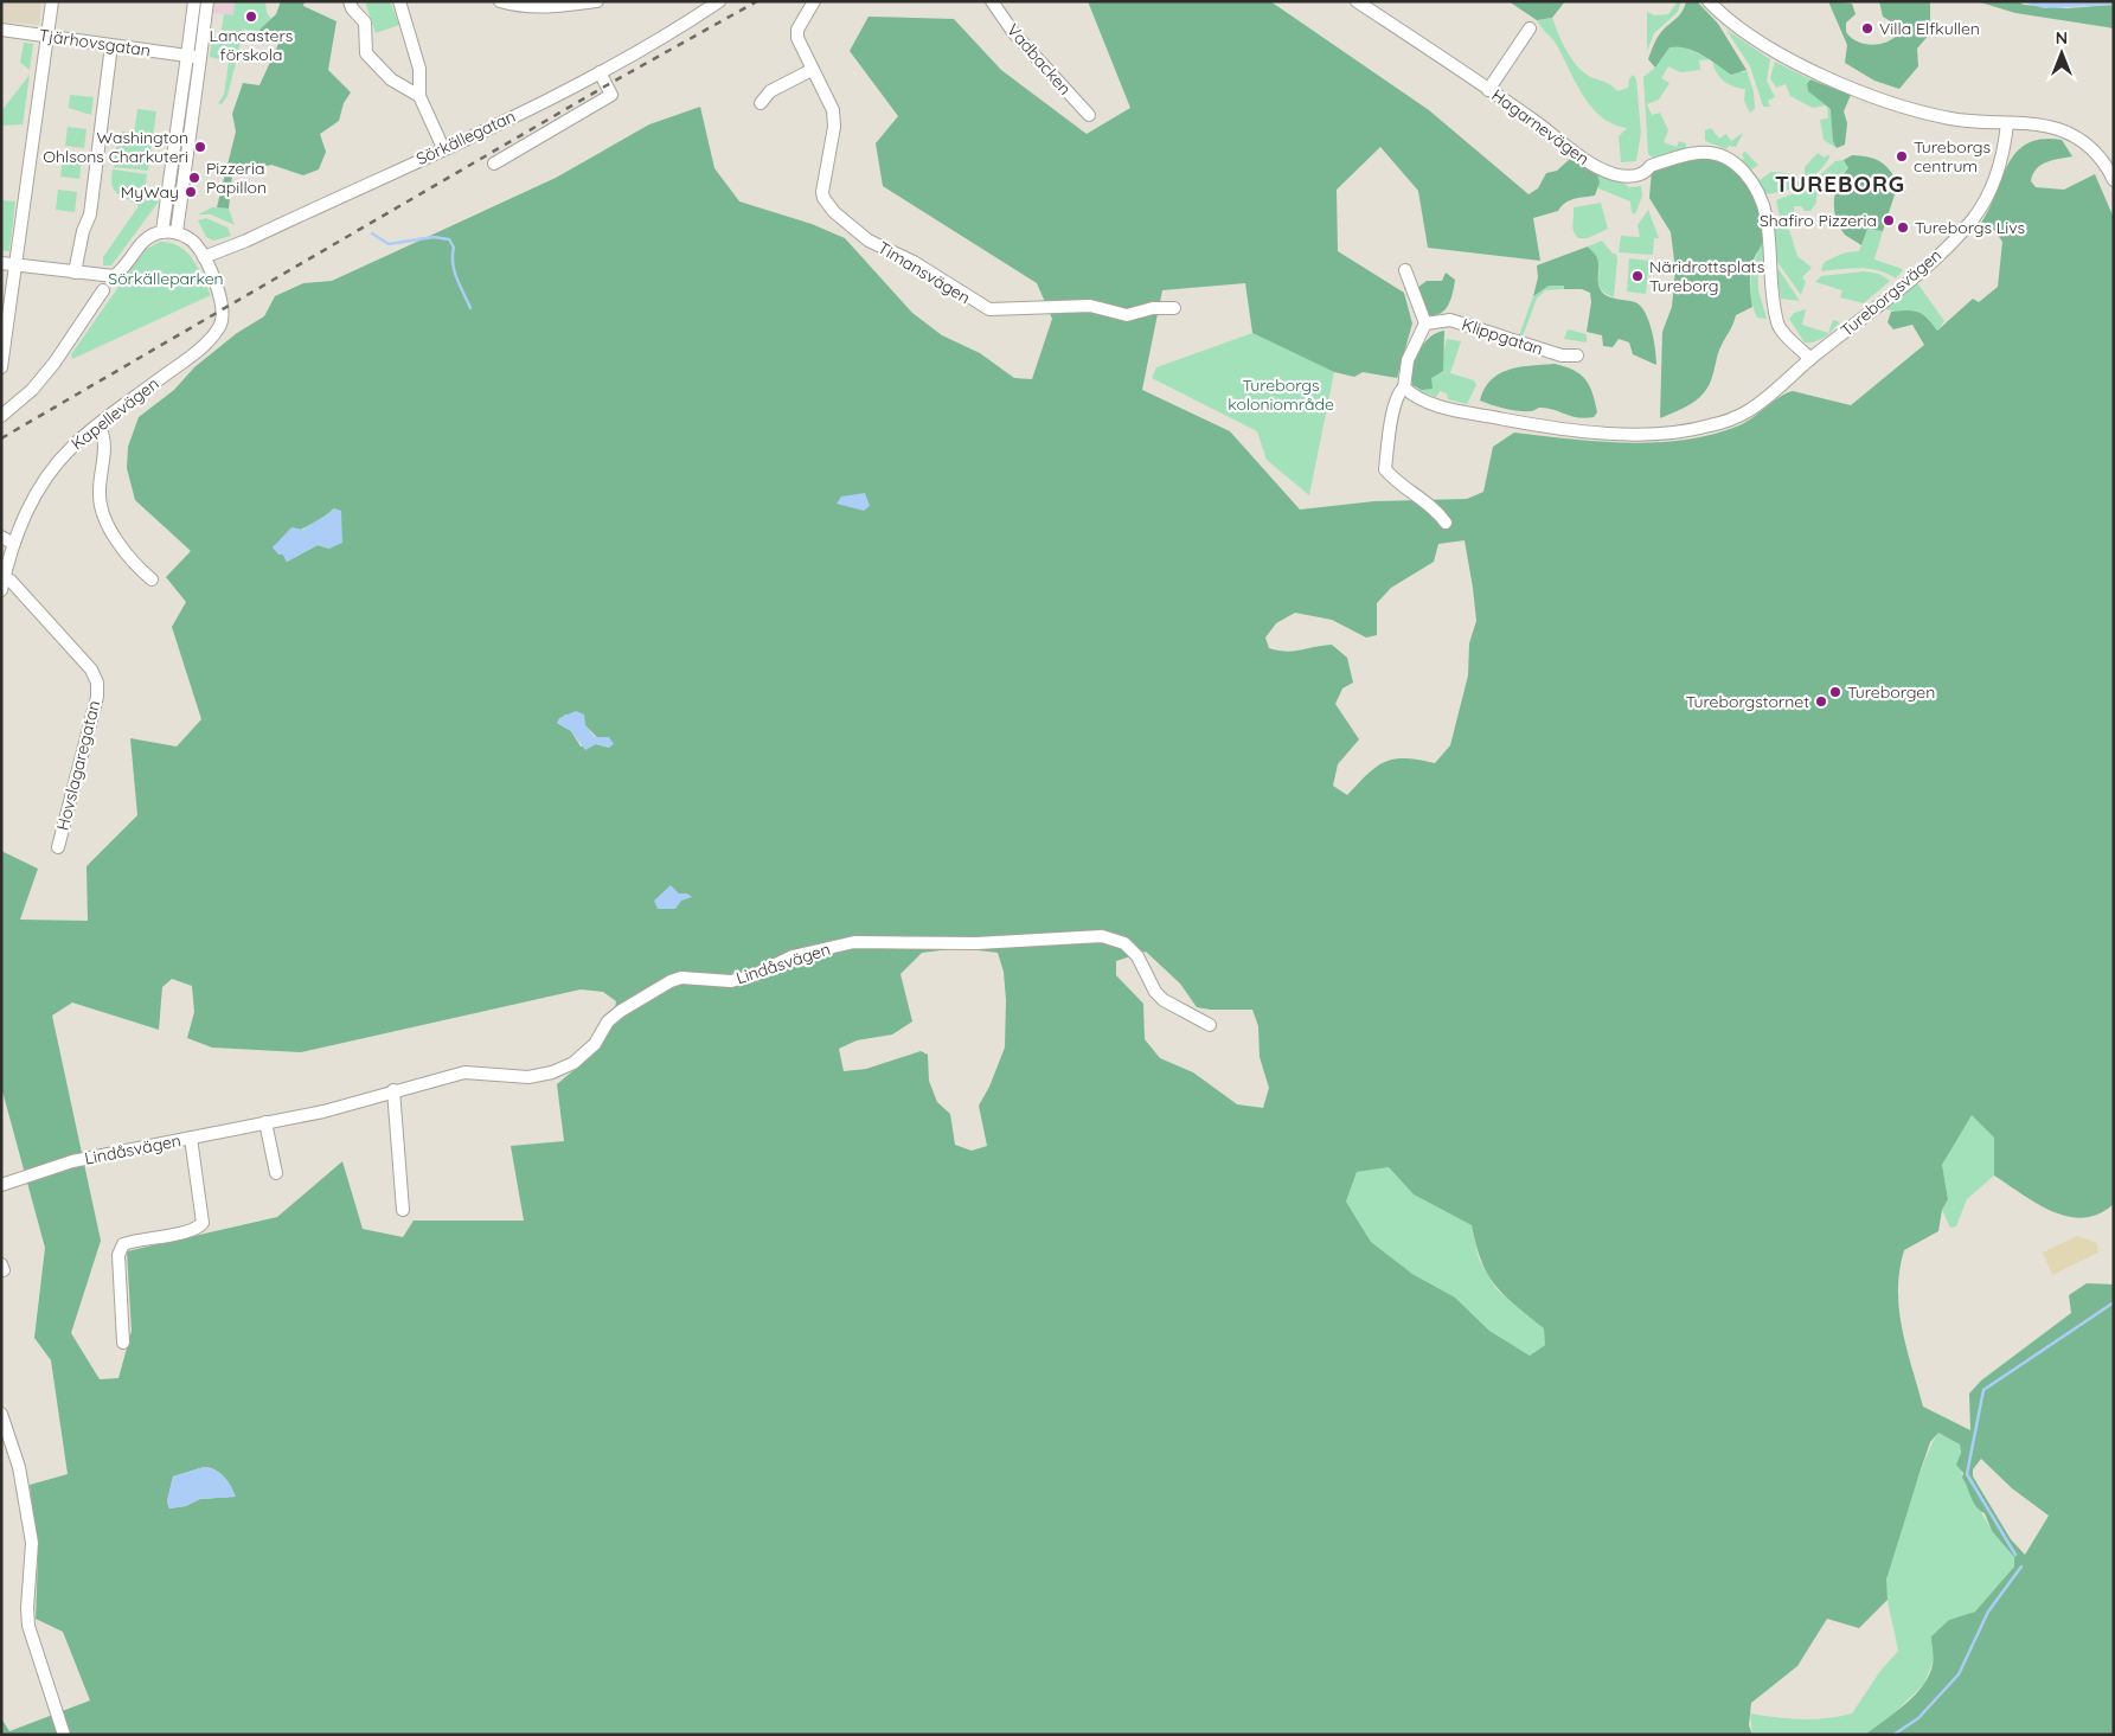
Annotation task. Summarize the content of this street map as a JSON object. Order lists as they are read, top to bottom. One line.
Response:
{"streets":{"street":["Tjärhovsgatan","Vadbacken","Hagarnevägen","Sörkällegatan","Timansvägen","Tureborgsvägen","Klippgatan","Kapellevägen","Hovslagaregatan","Lindåsvägen"]},"crossings":[["Hagarnevägen","Tureborgsvägen"],["Sörkällegatan","Kapellevägen"],["Kapellevägen","Hovslagaregatan"]],"districts":["TUREBORG"],"parks":["Sörkälleparken","Tureborgs koloniområde"],"places":["Lancasters förskola","Villa Elfkullen","Washington Ohlsons Charkuteri","Tureborgs centrum","Pizzeria Papillon","MyWay","Shafiro Pizzeria","Tureborgs Livs","Näridrottsplats Tureborg","Tureborgen","Tureborgstornet"],"north":"top"}
